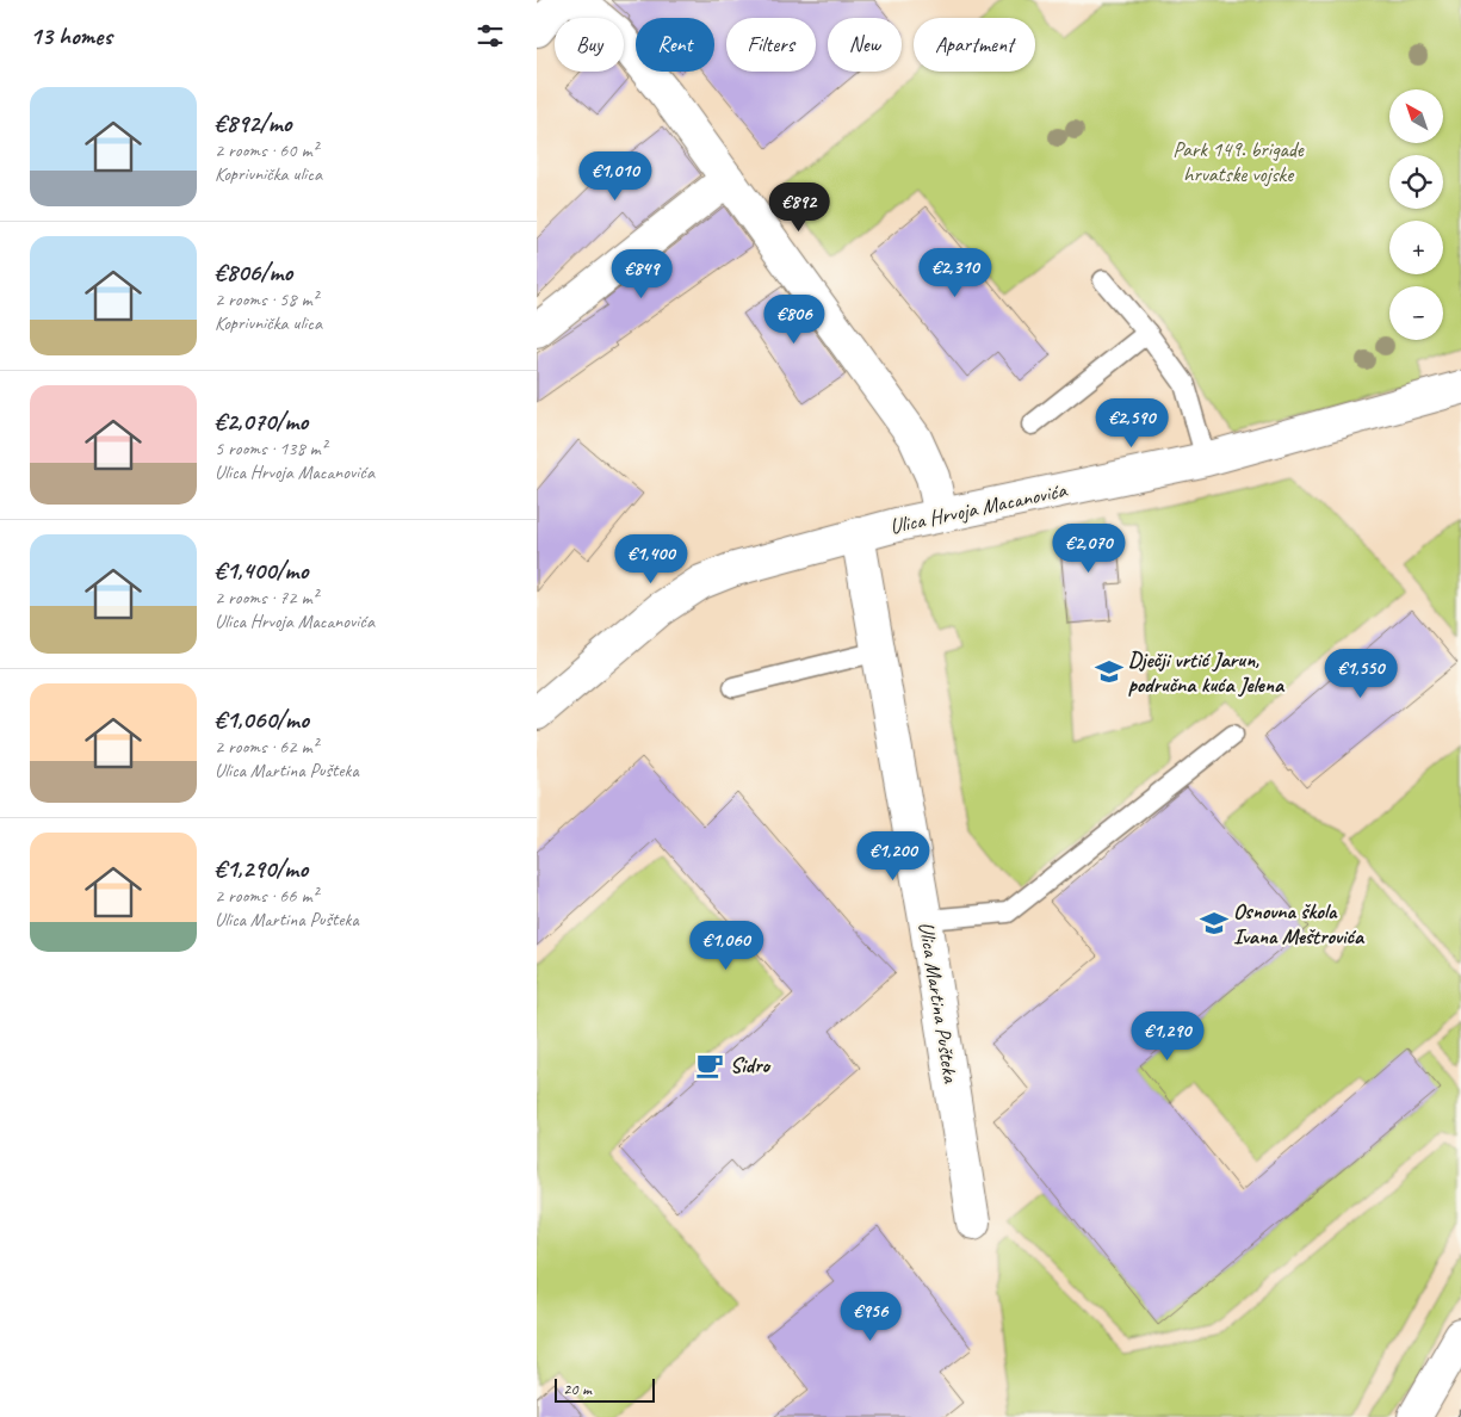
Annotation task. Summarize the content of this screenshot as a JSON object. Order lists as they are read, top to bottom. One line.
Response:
{"streets":{"street":["Ulica Hrvoja Macanovića","Ulica Martina Pušteka"]},"crossings":[["Ulica Hrvoja Macanovića","Ulica Martina Pušteka"]],"parks":["Park 149. brigade hrvatske vojske"],"places":{"school or university":["Dječji vrtić Jarun, područna kuća Jelena","Osnovna škola Ivana Meštrovića"],"cafe":["Sidro"]},"scale_bar":"20 m","north":"top left","page":{"heading":"13 homes","chip":["Buy","Rent","Filters","New","Apartment"],"list":[{"name":"€892/mo","note":"2 rooms · 60 m² · Koprivnička ulica"},{"name":"€806/mo","note":"2 rooms · 58 m² · Koprivnička ulica"},{"name":"€2,070/mo","note":"5 rooms · 138 m² · Ulica Hrvoja Macanovića"},{"name":"€1,400/mo","note":"2 rooms · 72 m² · Ulica Hrvoja Macanovića"},{"name":"€1,060/mo","note":"2 rooms · 62 m² · Ulica Martina Pušteka"},{"name":"€1,290/mo","note":"2 rooms · 66 m² · Ulica Martina Pušteka"}],"map_buttons":["+","−"],"price":["€1,010","€892","€2,310","€849","€806","€2,590","€2,070","€1,400","€1,550","€1,200","€1,060","€1,290","€956"],"scale":"20 m"}}
